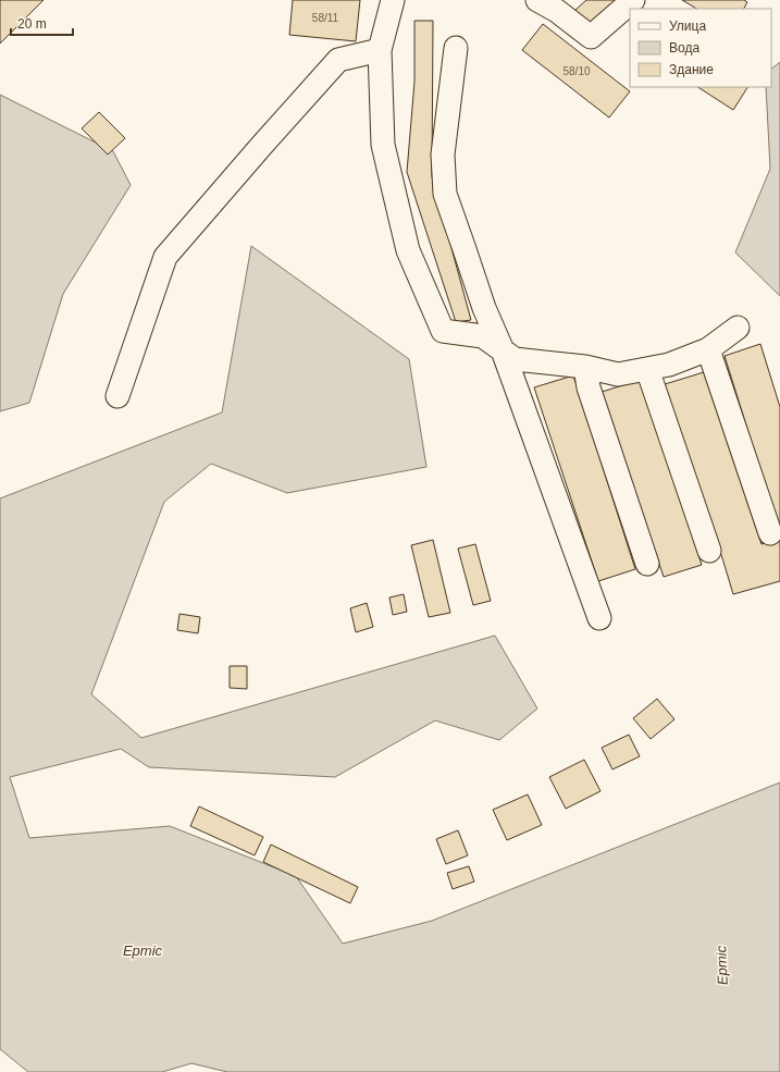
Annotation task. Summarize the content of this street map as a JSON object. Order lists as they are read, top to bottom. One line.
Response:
{"water":["Ертіс"],"house_numbers":["58/11","58/10"],"legend":["Улица","Вода","Здание"],"scale_bar":"20 m"}
